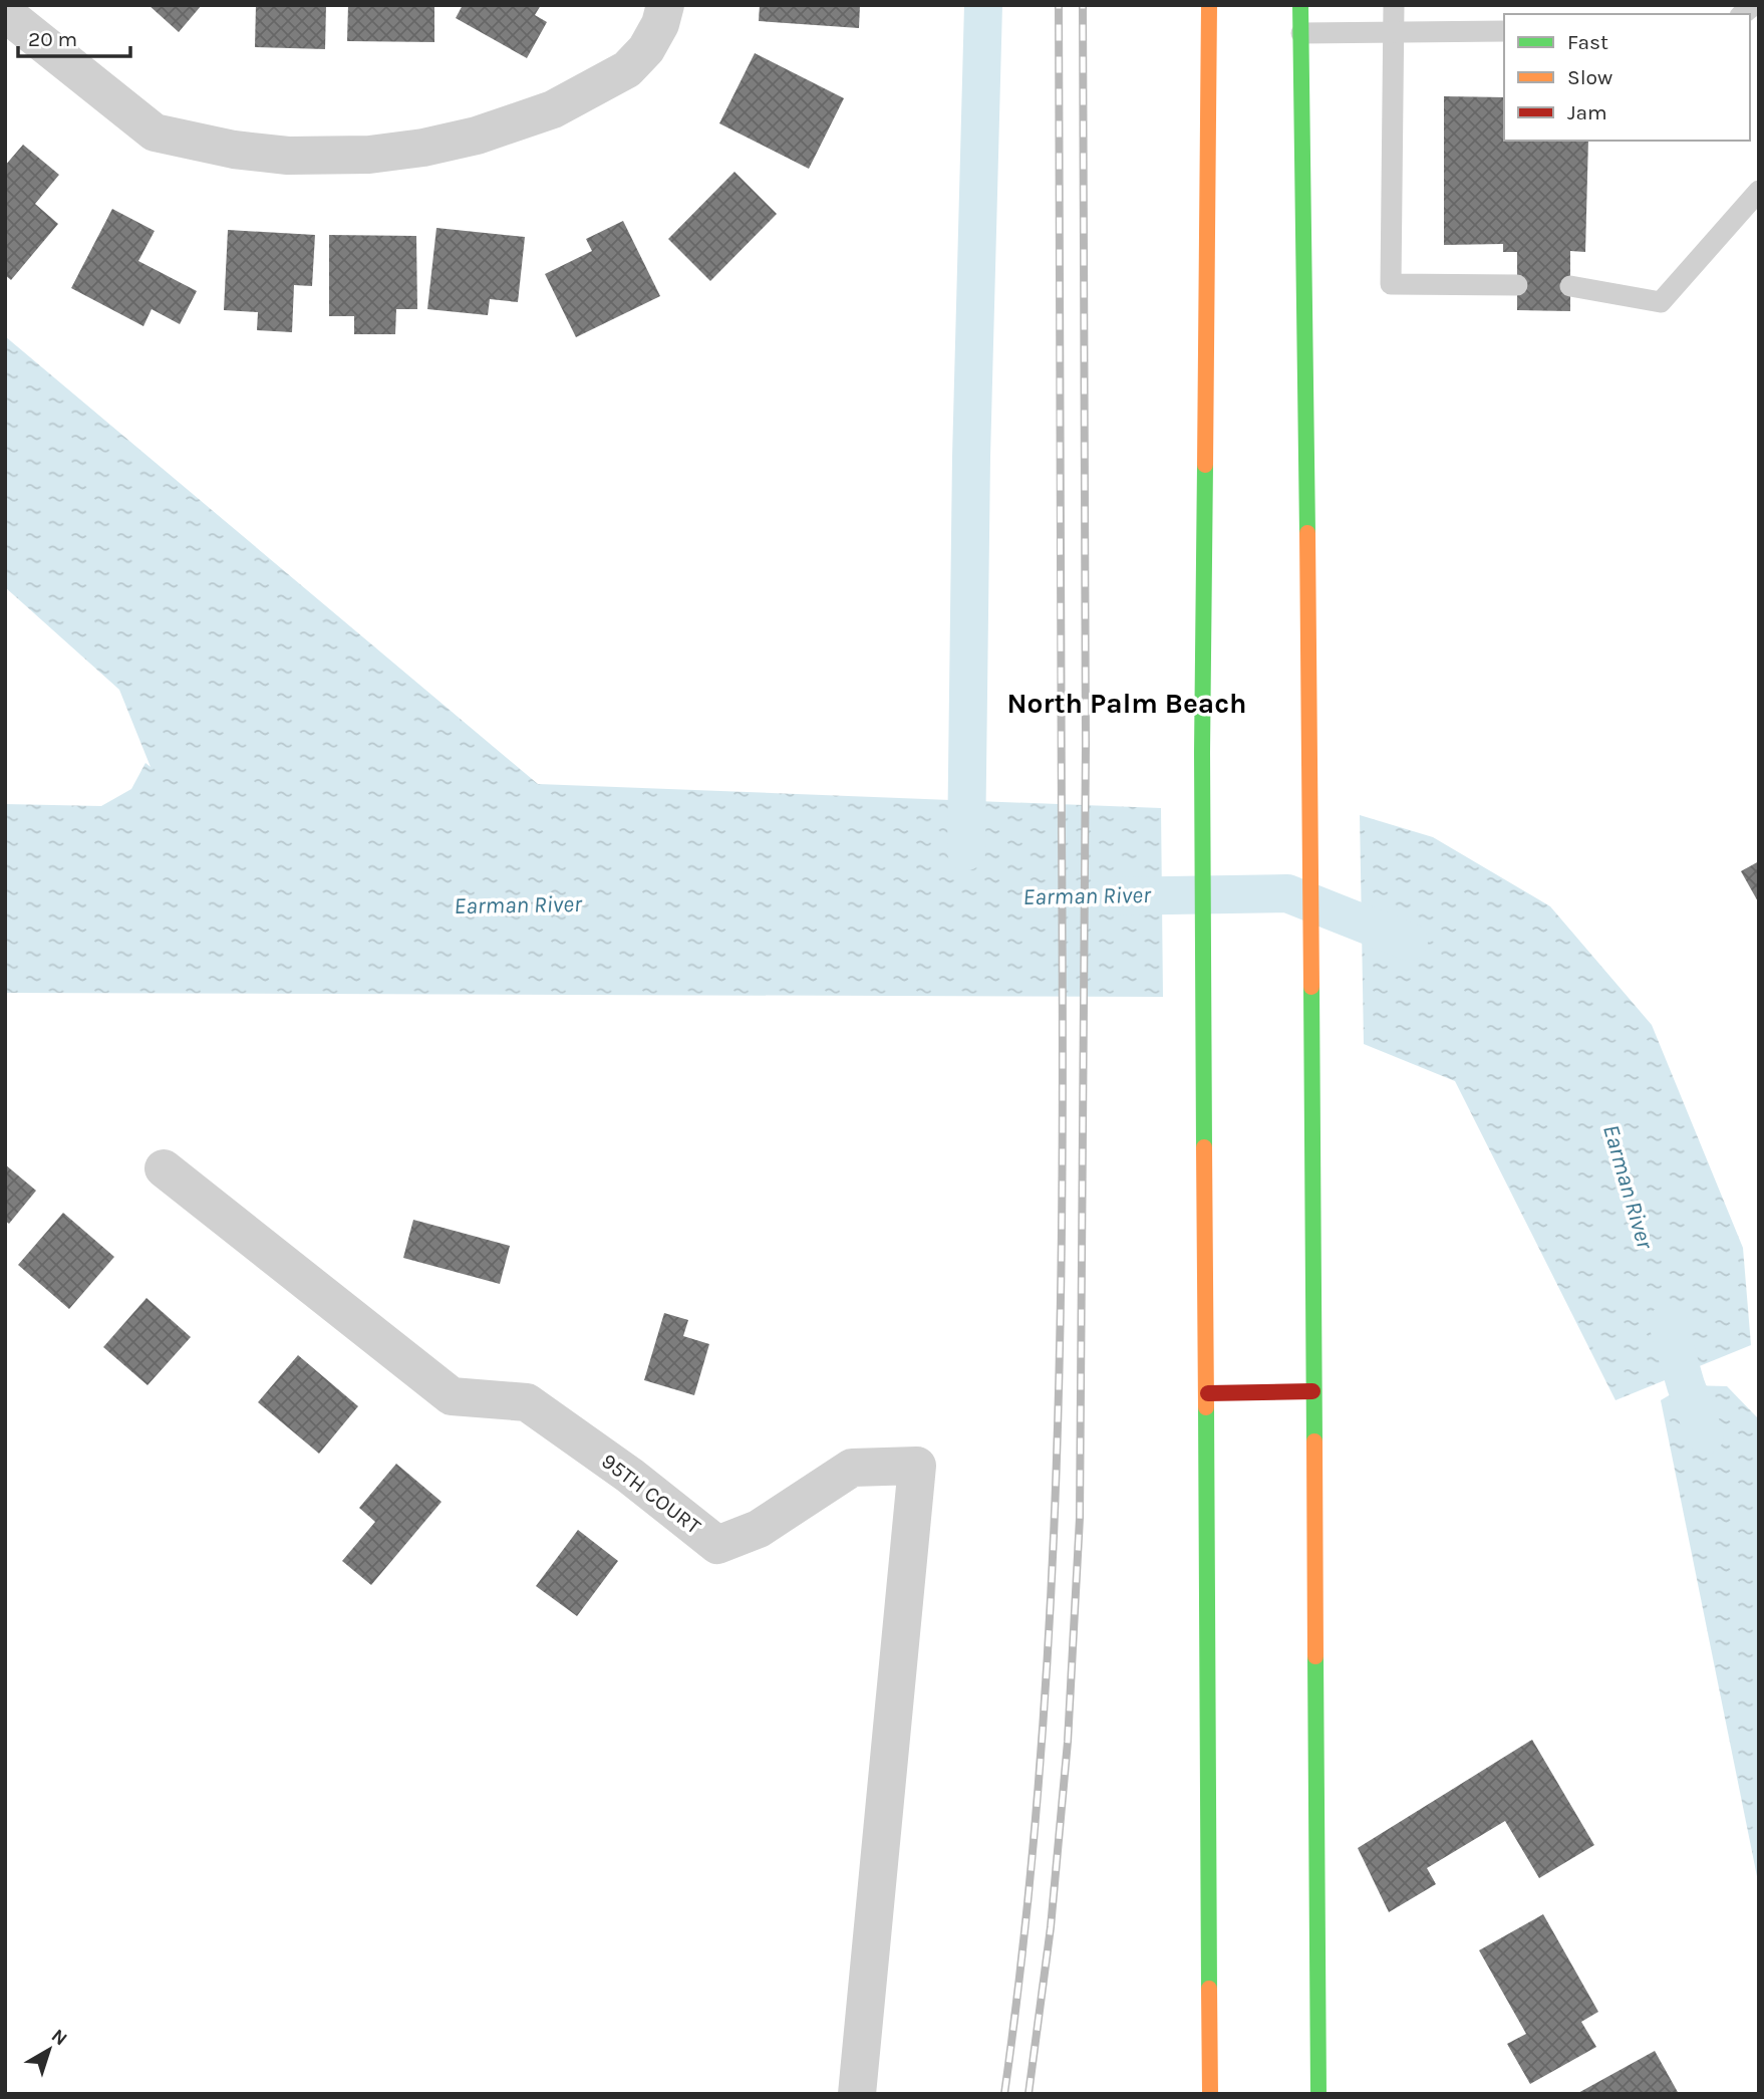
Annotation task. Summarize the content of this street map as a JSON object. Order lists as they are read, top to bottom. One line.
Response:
{"streets":{"street":["95TH COURT"]},"districts":["North Palm Beach"],"water":["Earman River"],"legend":["Fast","Slow","Jam"],"scale_bar":"20 m","north":"top right"}
